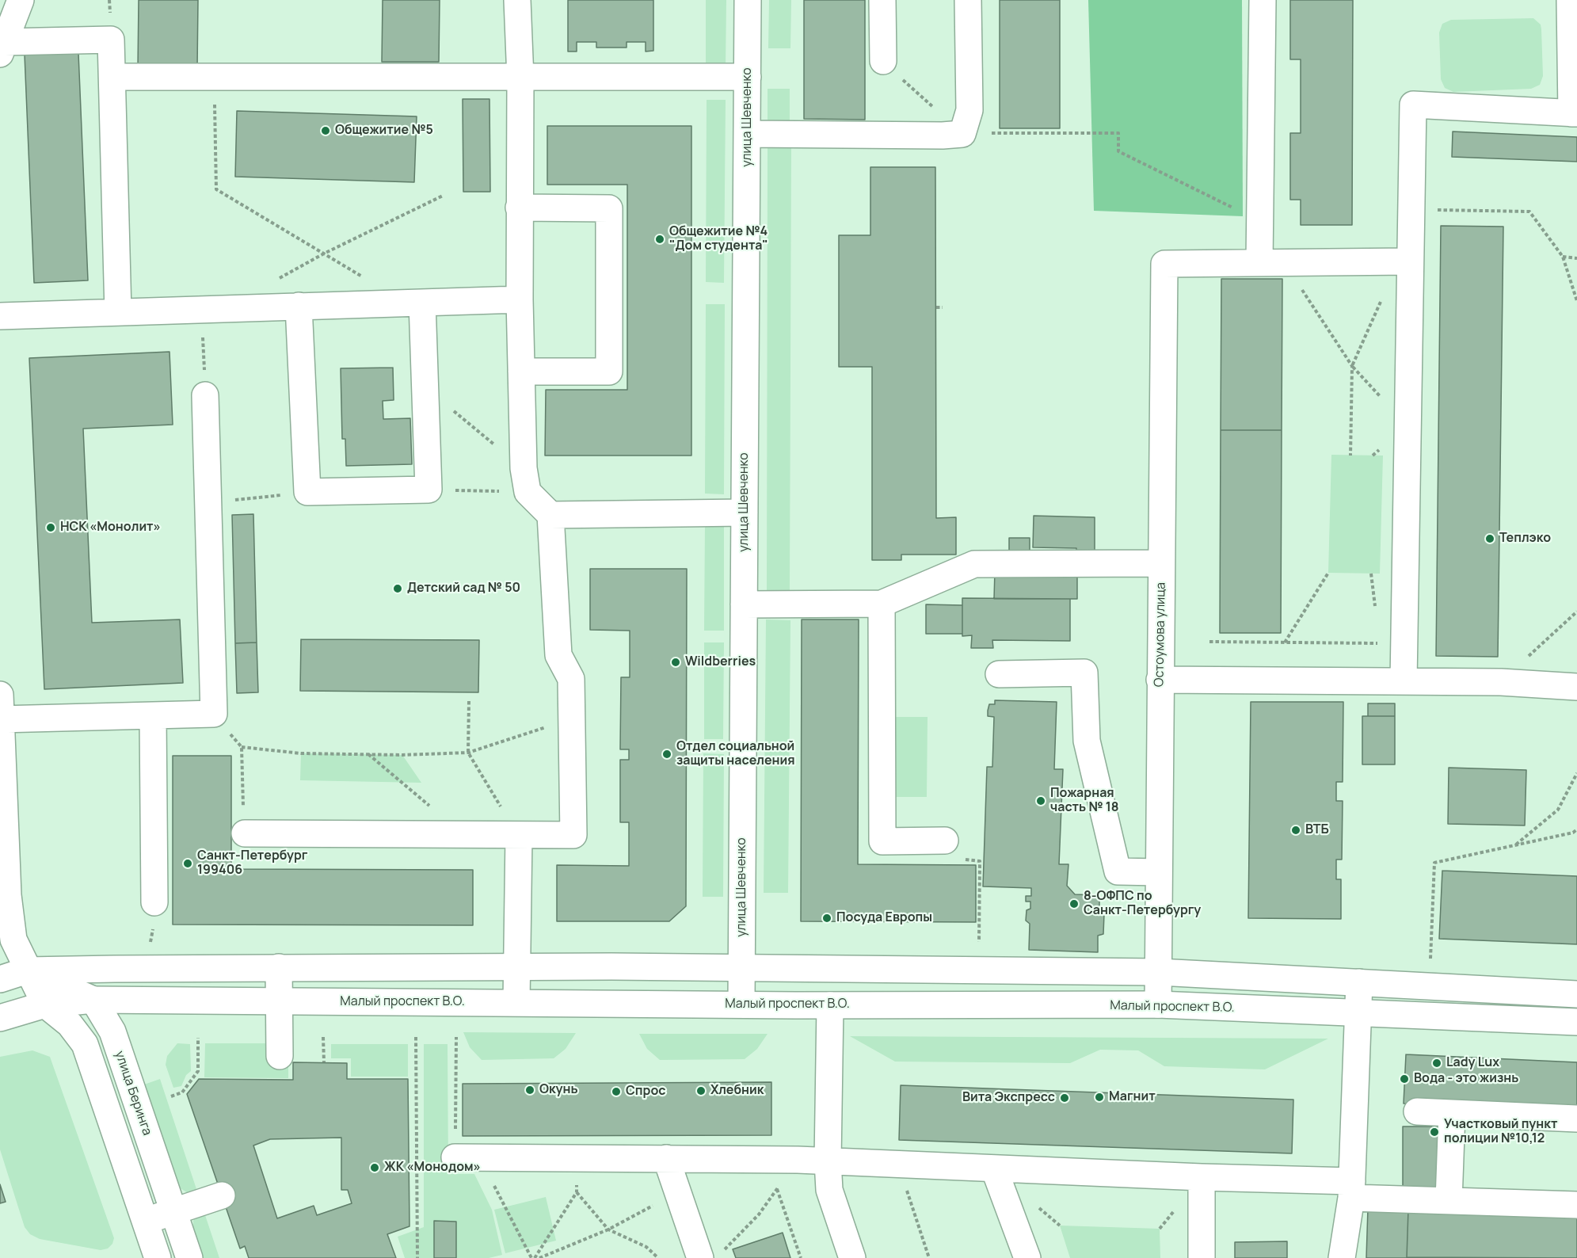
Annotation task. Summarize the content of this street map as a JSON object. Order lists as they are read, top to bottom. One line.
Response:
{"streets":{"main road":["улица Шевченко","Остоумова улица","Малый проспект В.О.","улица Беринга"]},"crossings":[["улица Шевченко","Малый проспект В.О."],["Остоумова улица","Малый проспект В.О."],["Малый проспект В.О.","улица Беринга"]],"places":["Общежитие №5","Общежитие №4 \"Дом студента\"","НСК «Монолит»","Теплэко","Детский сад № 50","Wildberries","Отдел социальной защиты населения","Пожарная часть № 18","ВТБ","Санкт-Петербург 199406","8-ОФПС по Санкт-Петербургу","Посуда Европы","Lady Lux","Вода - это жизнь","Окунь","Хлебник","Спрос","Магнит","Вита Экспресс","Участковый пункт полиции №10,12","ЖК «Монодом»"]}
